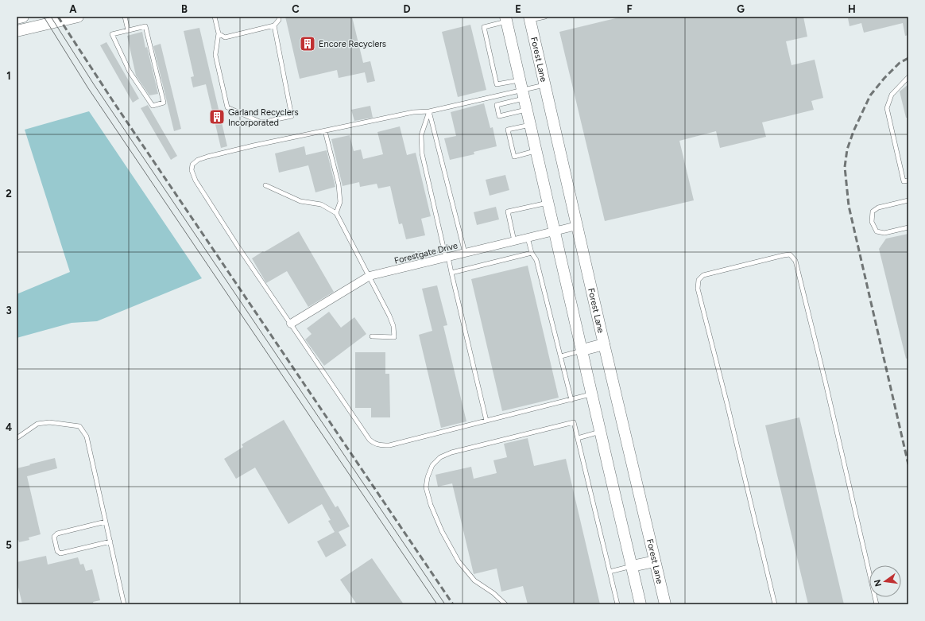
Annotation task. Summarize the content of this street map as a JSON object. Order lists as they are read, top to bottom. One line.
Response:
{"streets":{"main road":["Forest Lane"],"street":["Forestgate Drive"]},"crossings":[["Forest Lane","Forestgate Drive"]],"places":{"building":["Encore Recyclers","Garland Recyclers Incorporated"]},"north":"left","grid":{"columns":["A","B","C","D","E","F","G","H"],"rows":["1","2","3","4","5"]}}
